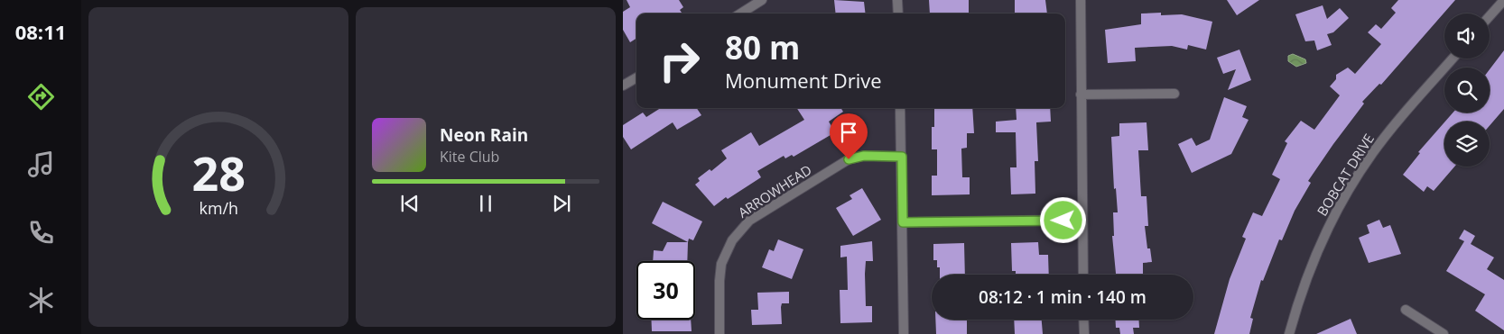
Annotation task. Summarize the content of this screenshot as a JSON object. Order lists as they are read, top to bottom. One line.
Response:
{"streets":{"street":["BOBCAT DRIVE","ARROWHEAD"]},"page":{"tabs":"08:11","turn":["80 m","Monument Drive"],"song":["Neon Rain","Kite Club"],"limit":"30","trip":"08:12 · 1 min · 140 m","gauge":["28","km/h"]}}
